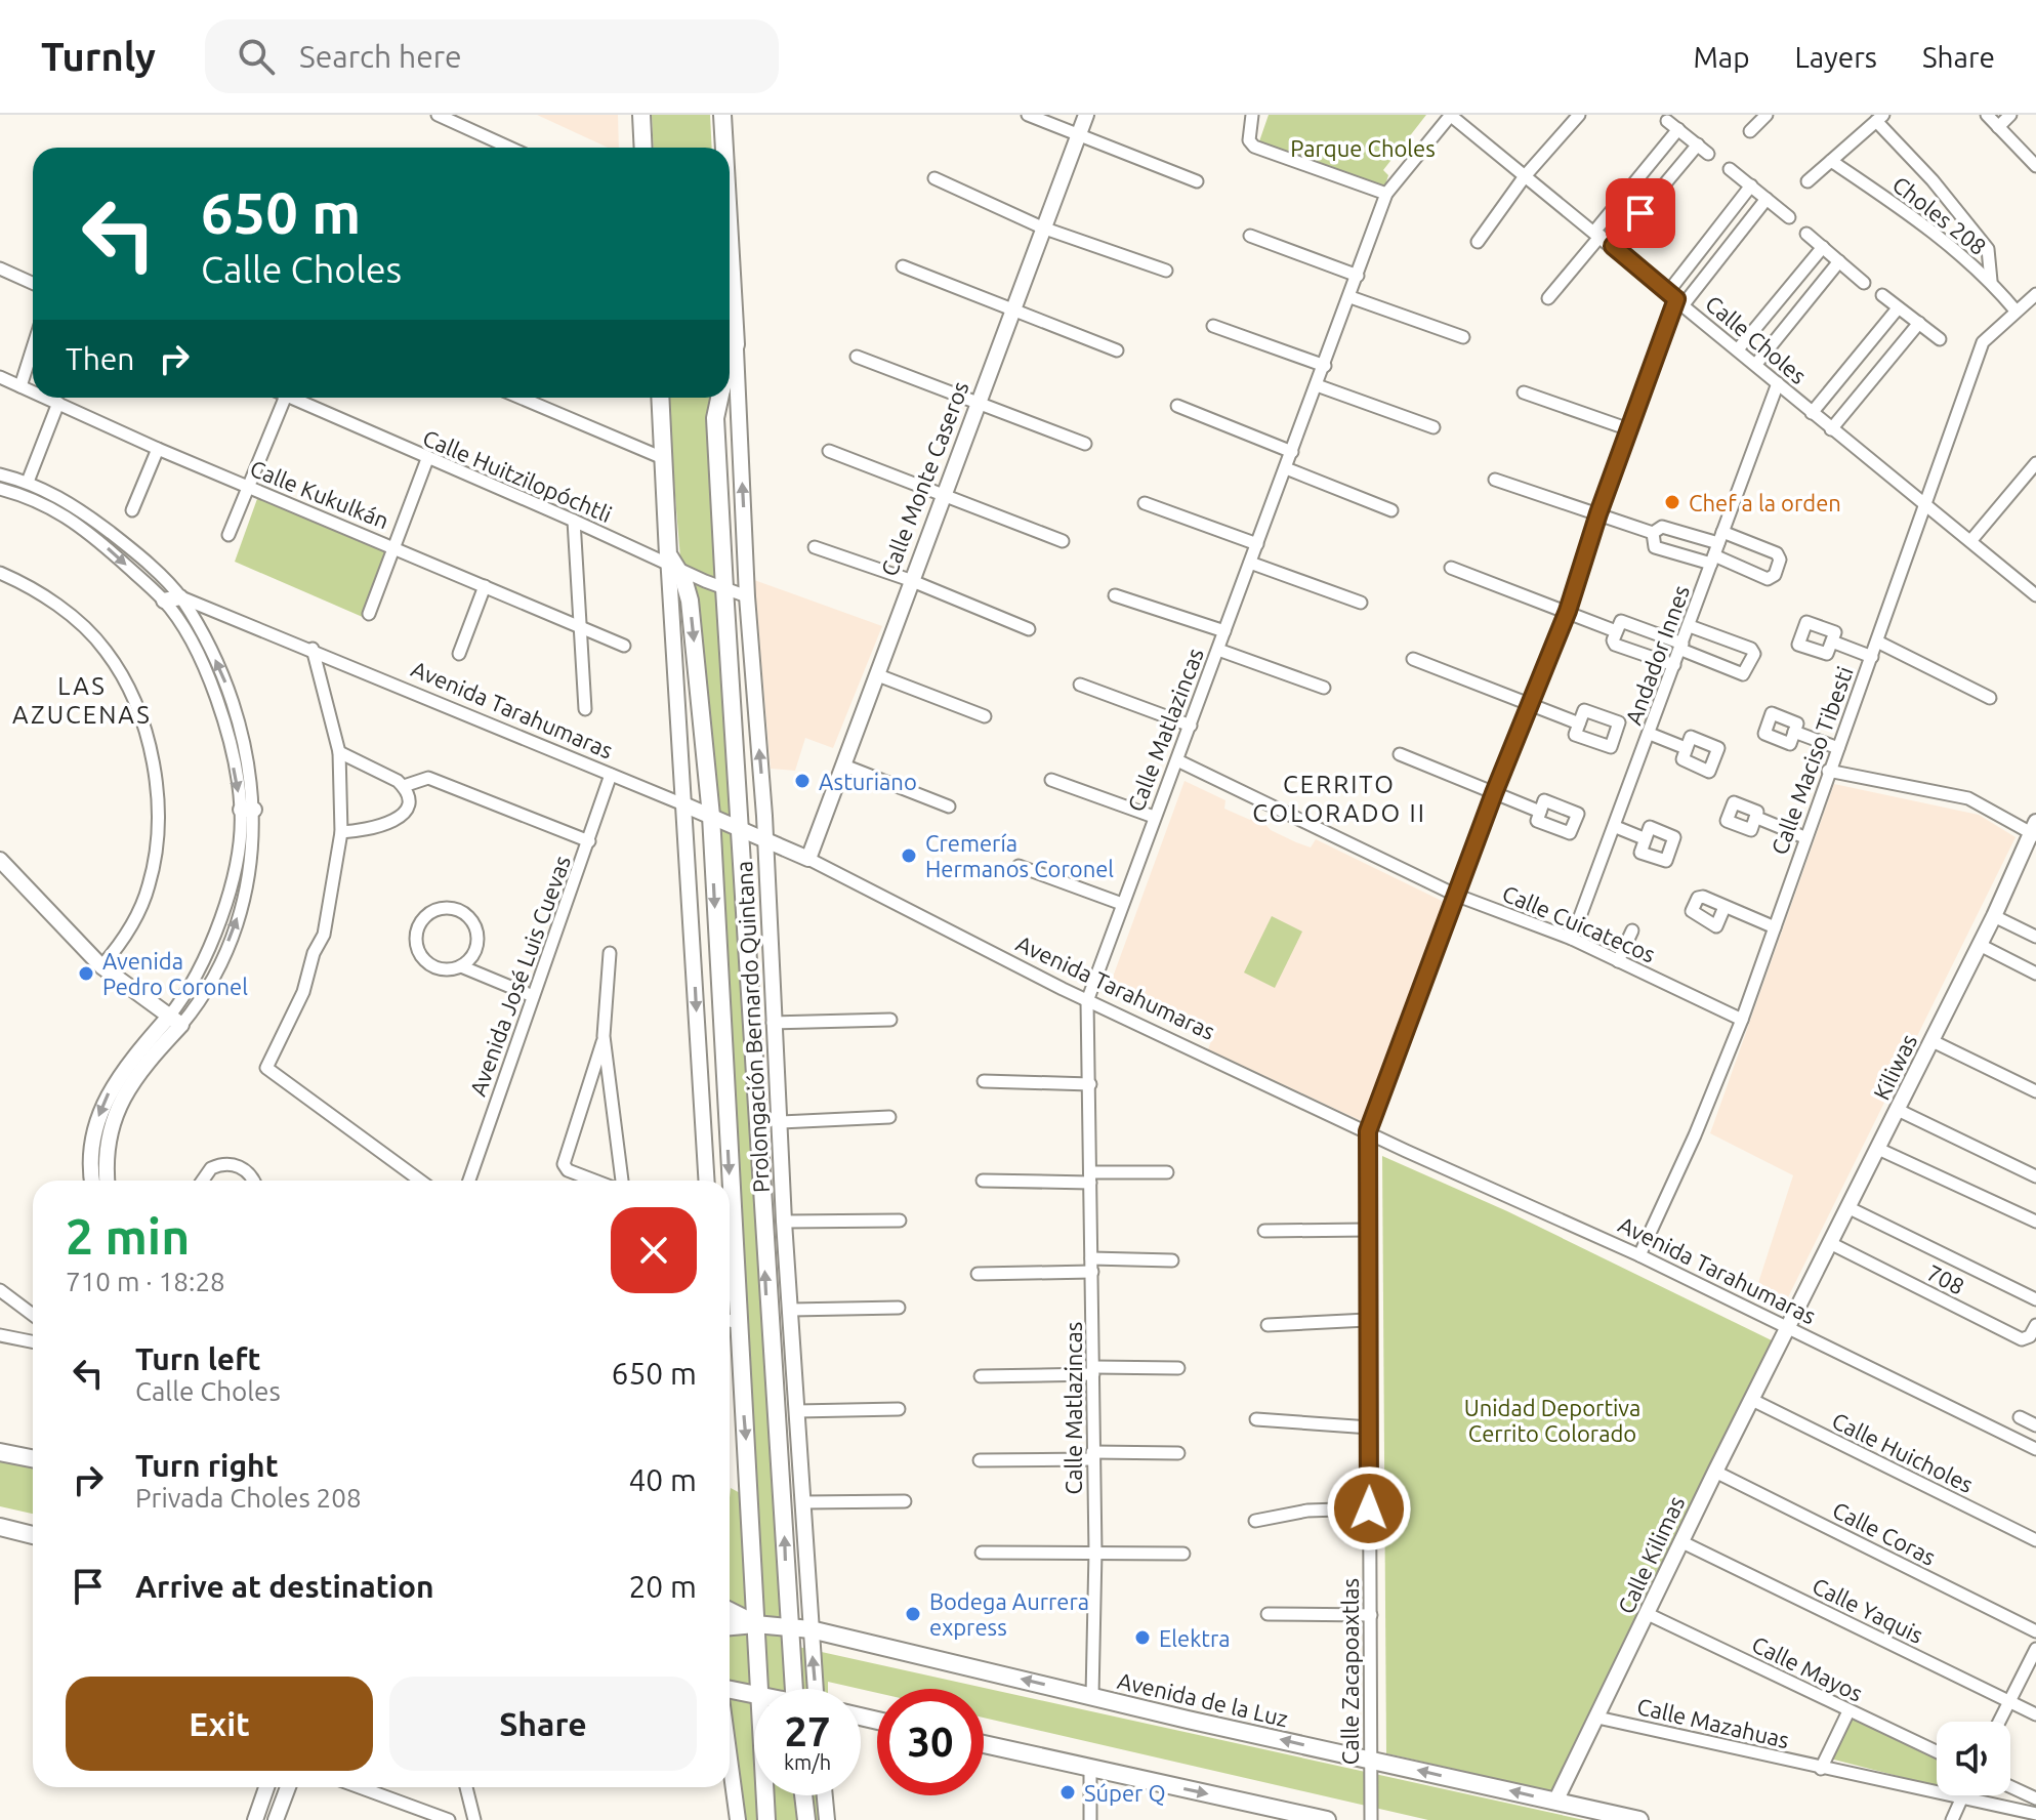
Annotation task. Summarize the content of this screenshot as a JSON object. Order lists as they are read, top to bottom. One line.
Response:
{"streets":{"main road":["Prolongación Bernardo Quintana","Avenida de la Luz"],"street":["Choles 208","Calle Choles","Calle Huitzilopóchtli","Calle Monte Caseros","Calle Kukulkán","Andador Innes","Avenida Tarahumaras","Calle Matlazincas","Calle Maciso Tibesti","Calle Cuicatecos","Avenida José Luis Cuevas","Kiliwas","708","Calle Huicholes","Calle Coras","Calle Kilimas","Calle Yaquis","Calle Mayos","Calle Zacapoaxtlas","Calle Mazahuas"]},"crossings":[["Choles 208","Calle Maciso Tibesti"],["Calle Choles","Andador Innes"],["Calle Choles","Calle Matlazincas"],["Calle Choles","Calle Maciso Tibesti"],["Calle Choles","Calle Zacapoaxtlas"],["Calle Huitzilopóchtli","Prolongación Bernardo Quintana"],["Calle Monte Caseros","Avenida Tarahumaras"],["Andador Innes","Calle Cuicatecos"],["Avenida Tarahumaras","Calle Matlazincas"],["Avenida Tarahumaras","Calle Maciso Tibesti"],["Avenida Tarahumaras","Avenida José Luis Cuevas"],["Avenida Tarahumaras","Prolongación Bernardo Quintana"],["Avenida Tarahumaras","Kiliwas"],["Avenida Tarahumaras","Calle Kilimas"],["Avenida Tarahumaras","Calle Zacapoaxtlas"],["Calle Matlazincas","Calle Cuicatecos"],["Calle Matlazincas","Avenida de la Luz"],["Calle Maciso Tibesti","Calle Cuicatecos"],["Calle Cuicatecos","Calle Zacapoaxtlas"],["Prolongación Bernardo Quintana","Avenida de la Luz"],["Kiliwas","708"],["Kiliwas","Calle Kilimas"],["Calle Huicholes","Calle Kilimas"],["Calle Coras","Calle Kilimas"],["Calle Kilimas","Calle Yaquis"],["Calle Kilimas","Calle Mayos"],["Calle Kilimas","Avenida de la Luz"],["Calle Kilimas","Calle Mazahuas"],["Calle Zacapoaxtlas","Avenida de la Luz"]],"districts":["LAS AZUCENAS","CERRITO COLORADO II"],"parks":["Parque Choles","Unidad Deportiva Cerrito Colorado"],"places":["Chef a la orden","Asturiano","Cremería Hermanos Coronel","Avenida Pedro Coronel","Bodega Aurrera express","Elektra","Súper Q"],"page":{"header":"Turnly","search":"Search here","nav":["Map","Layers","Share"],"turn":["650 m","Calle Choles"],"then":"Then","heading":["2 min","710 m · 18:28"],"list":[{"name":"Turn left","note":"Calle Choles","value":"650 m"},{"name":"Turn right","note":"Privada Choles 208","value":"40 m"},{"name":"Arrive at destination","value":"20 m"}],"buttons":["Exit","Share"],"speed":"27 km/h","limit":"30"}}
